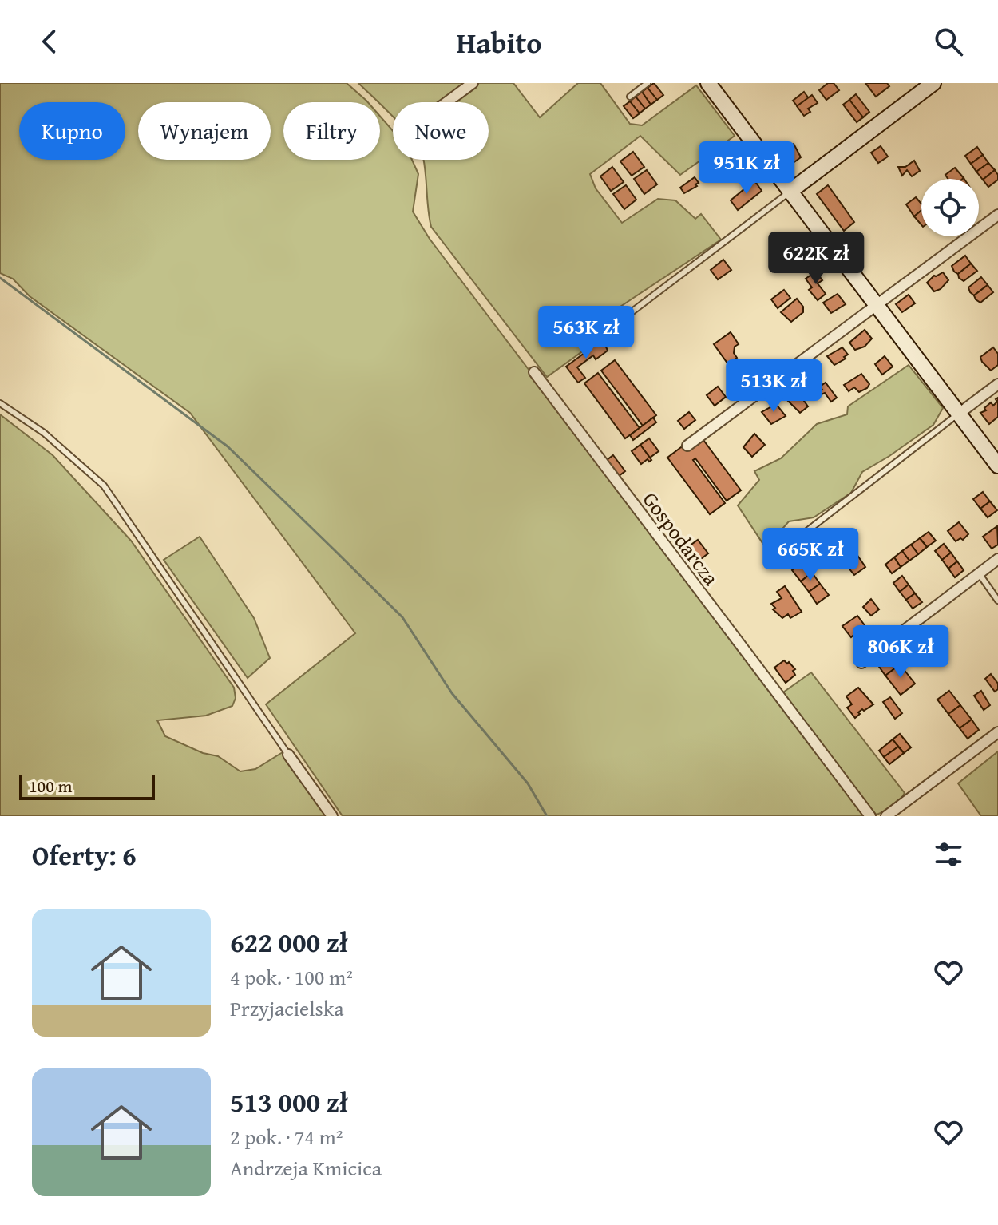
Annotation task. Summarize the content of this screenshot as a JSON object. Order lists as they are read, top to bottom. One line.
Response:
{"streets":{"street":["Gospodarcza"]},"scale_bar":"100 m","page":{"header":"Habito","chip":["Kupno","Wynajem","Filtry","Nowe"],"price":["951K zł","622K zł","563K zł","513K zł","665K zł","806K zł"],"scale":"100 m","heading":"Oferty: 6","list":[{"name":"622 000 zł","note":"4 pok. · 100 m² · Przyjacielska"},{"name":"513 000 zł","note":"2 pok. · 74 m² · Andrzeja Kmicica"}]}}
